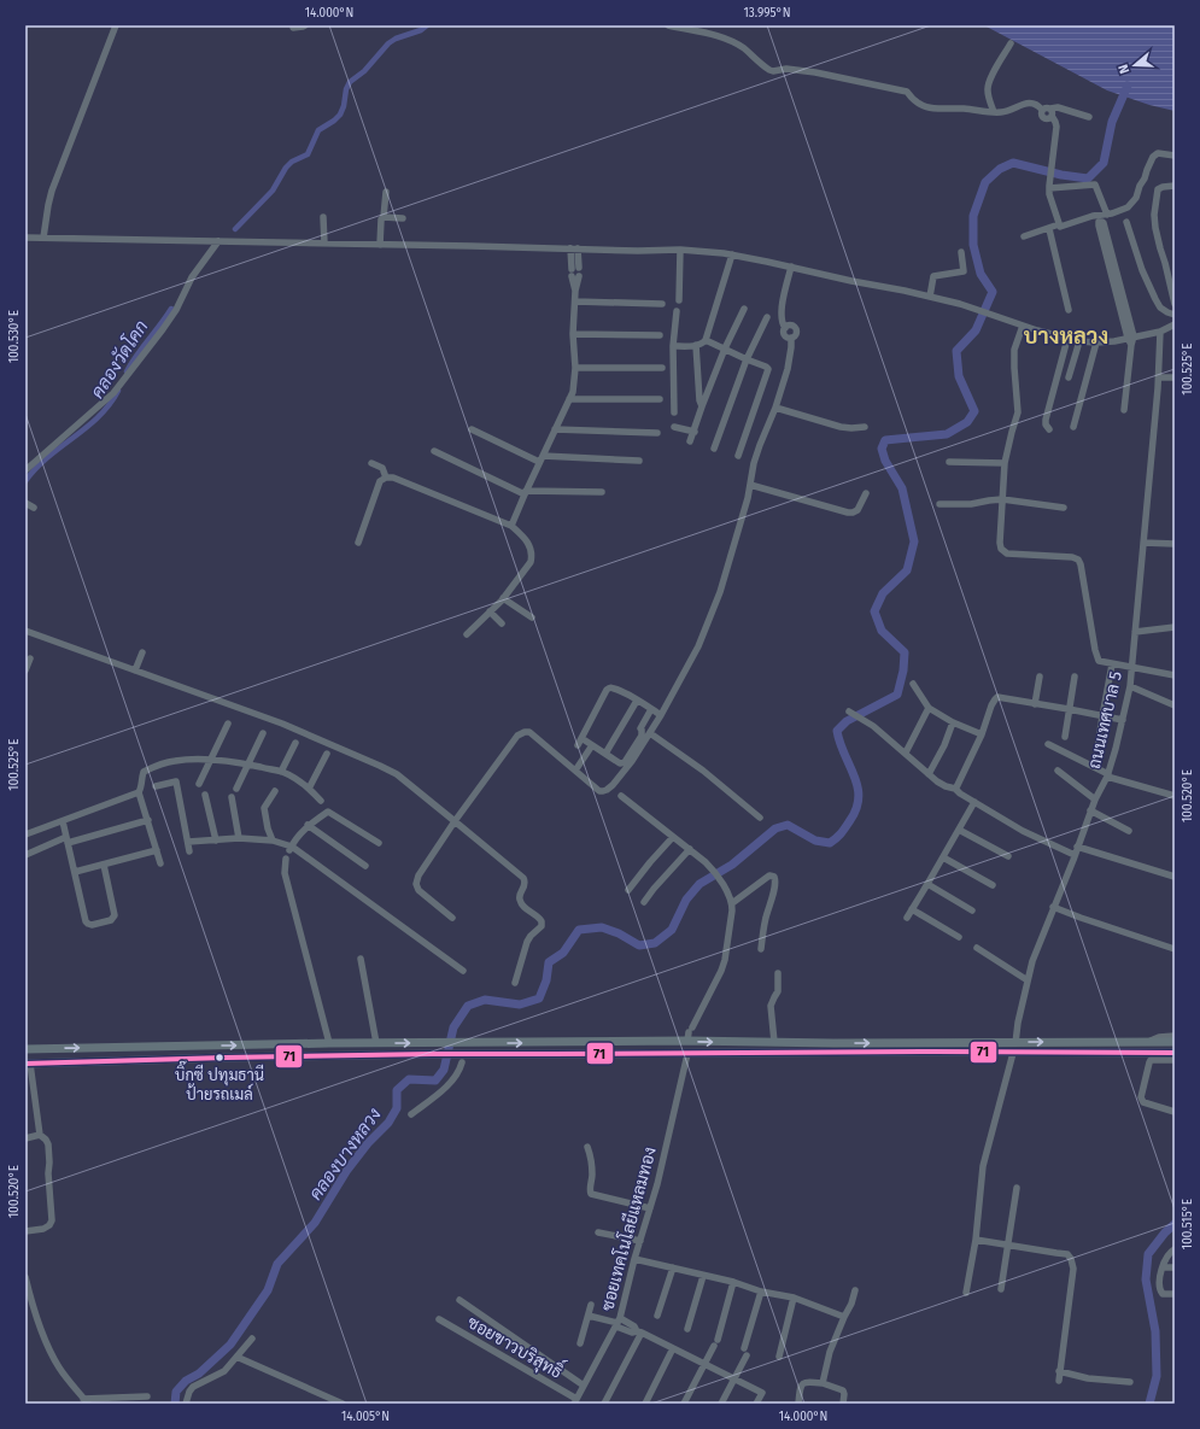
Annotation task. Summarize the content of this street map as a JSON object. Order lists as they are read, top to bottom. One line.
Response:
{"streets":{"street":["ถนนเทศบาล 5","ซอยเทคโนโลยีแหลมทอง","ซอยขาวบริสุทธิ์"]},"crossings":[["ซอยเทคโนโลยีแหลมทอง","ซอยขาวบริสุทธิ์"]],"districts":["บางหลวง"],"water":["คลองวัดโคก","คลองบางหลวง"],"places":["บิ๊กซี ปทุมธานี ป้ายรถเมล์"],"lines":["transit line 71"],"north":"left","coordinates":["14.000°N","13.995°N","100.530°E","100.525°E","100.520°E","100.515°E","14.005°N"]}
